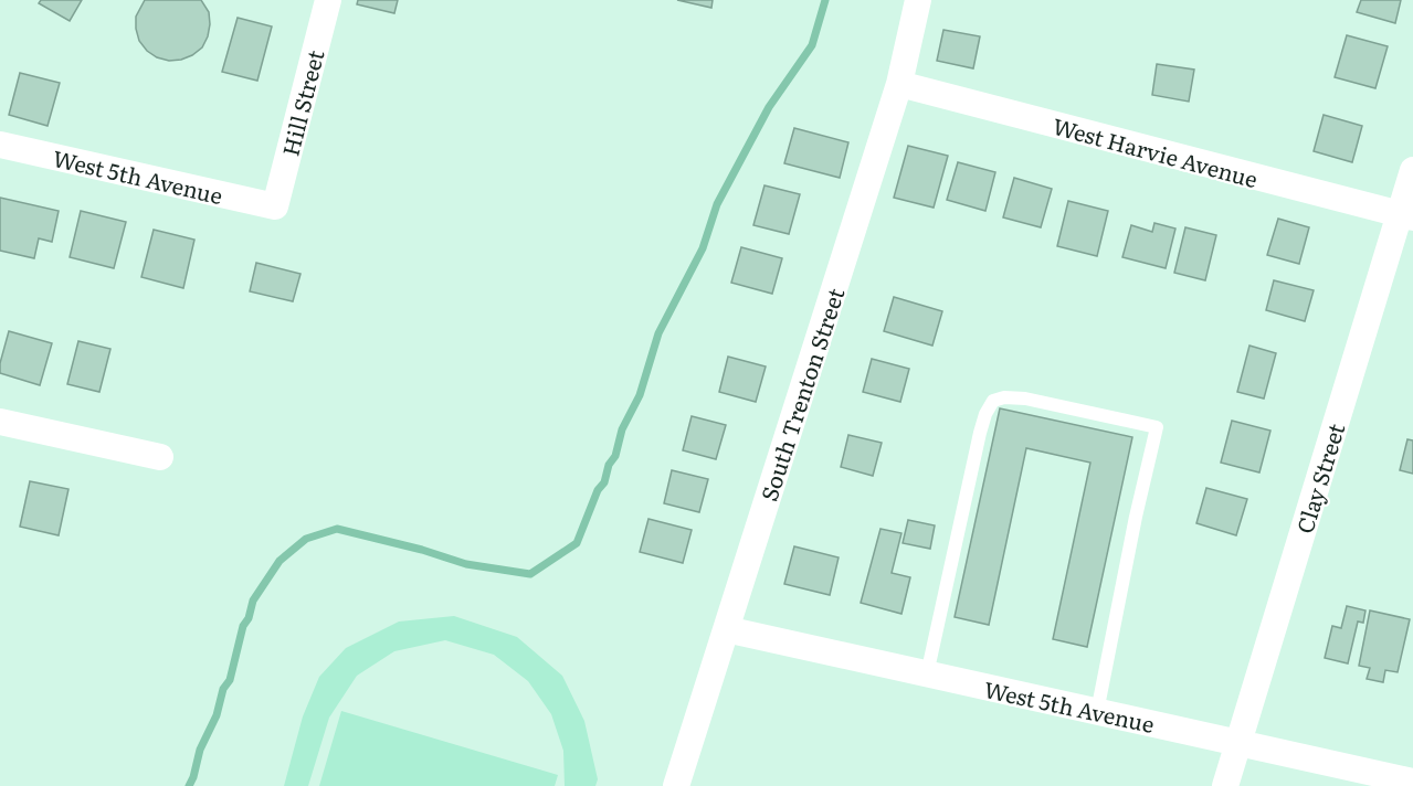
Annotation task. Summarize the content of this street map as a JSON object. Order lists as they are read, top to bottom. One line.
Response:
{"streets":{"street":["Hill Street","West Harvie Avenue","West 5th Avenue","South Trenton Street","Clay Street"]},"crossings":[["Hill Street","West 5th Avenue"],["West Harvie Avenue","South Trenton Street"],["West Harvie Avenue","Clay Street"],["West 5th Avenue","South Trenton Street"],["West 5th Avenue","Clay Street"]]}
